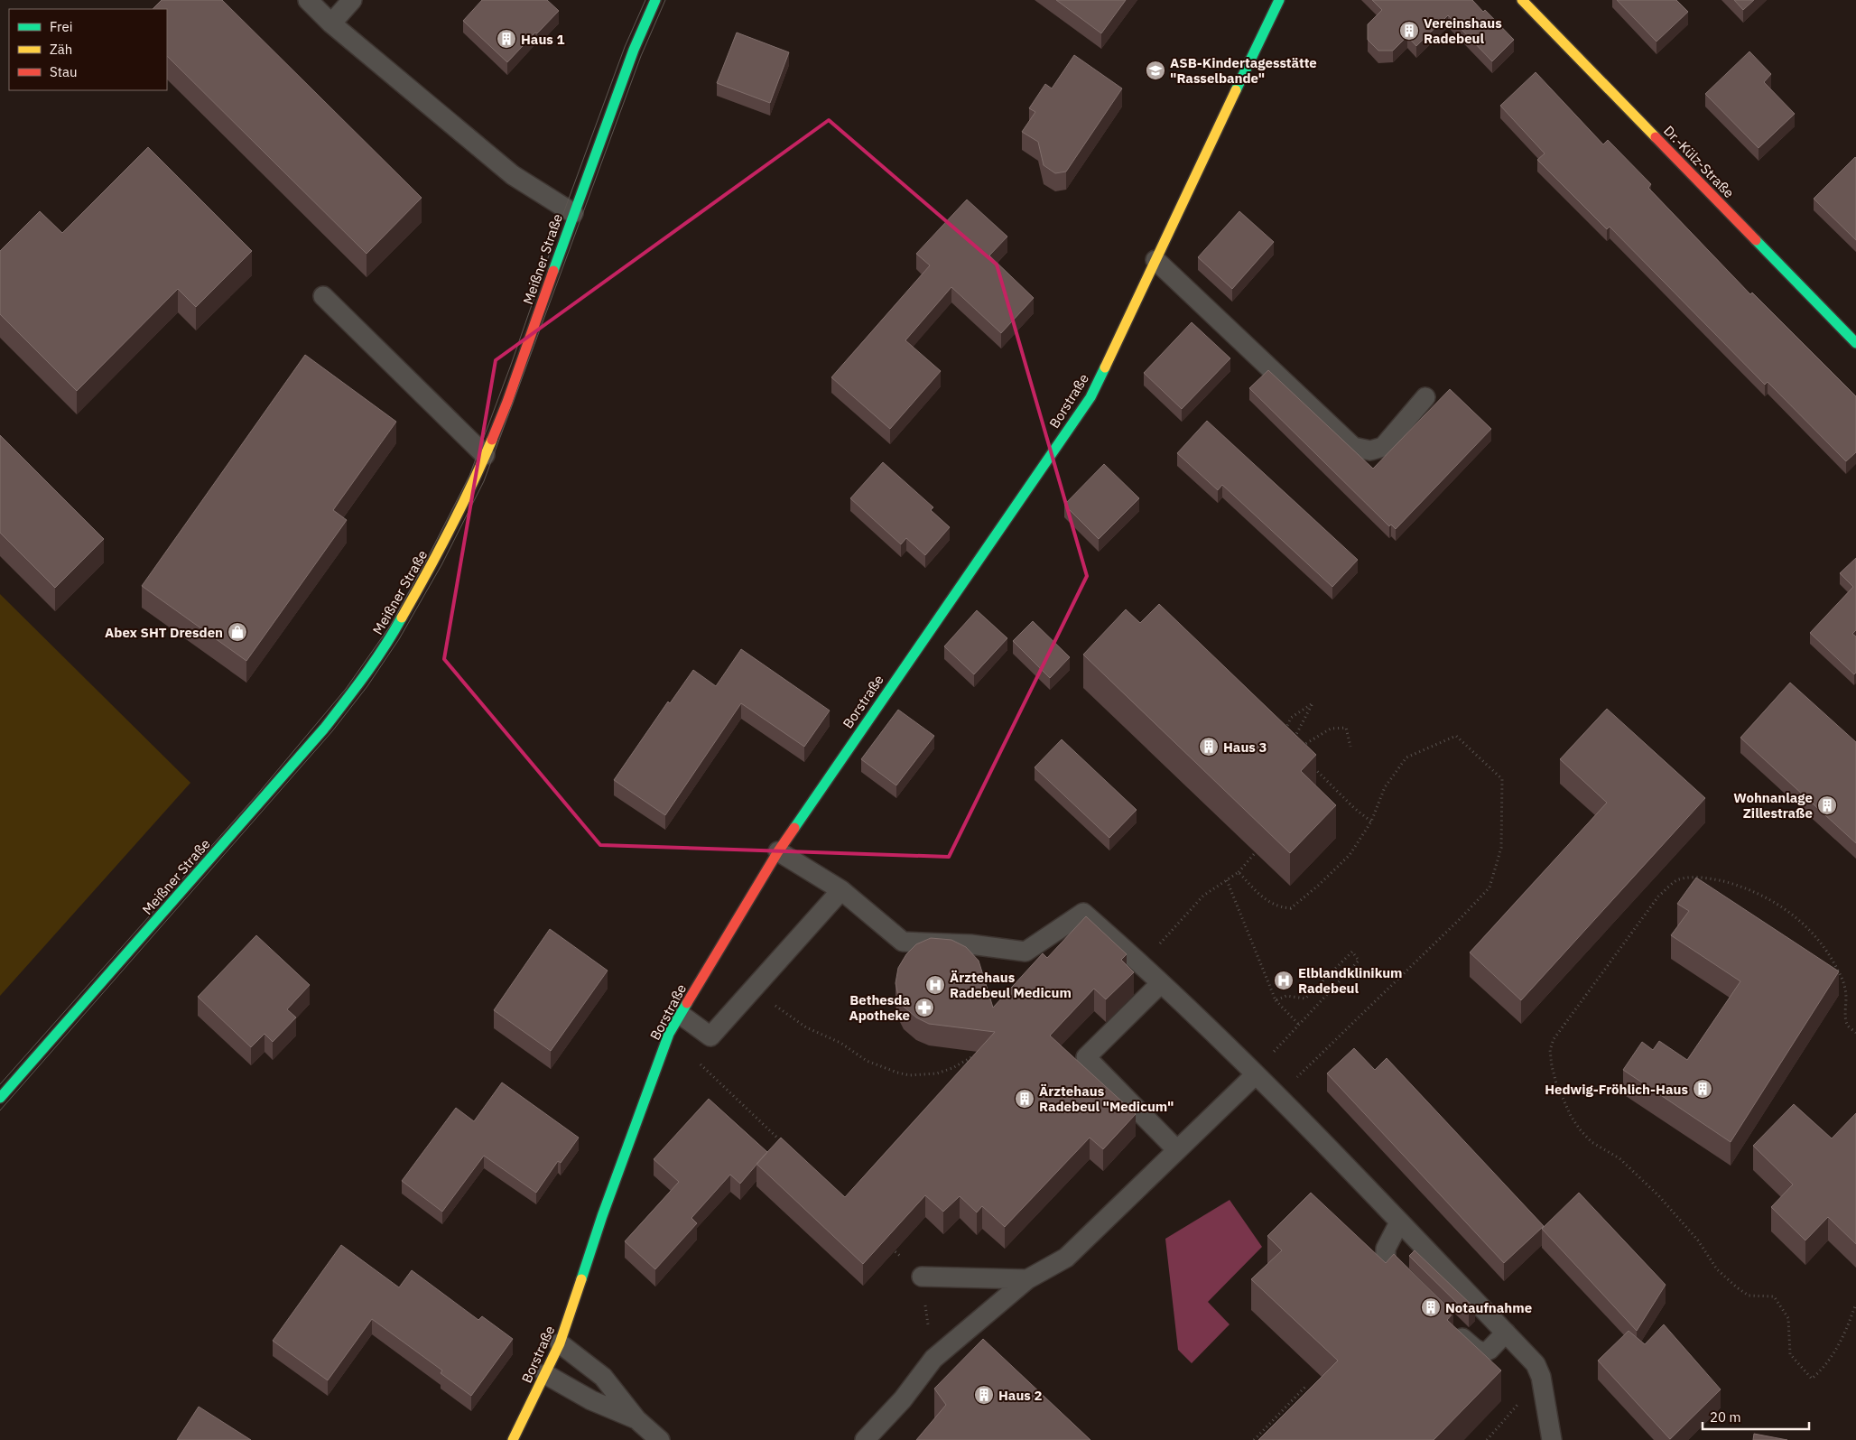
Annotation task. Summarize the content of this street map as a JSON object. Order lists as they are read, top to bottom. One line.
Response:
{"streets":{"street":["Dr.-Külz-Straße","Meißner Straße","Borstraße"]},"places":{"building":["Vereinshaus Radebeul","Haus 1","Haus 3","Wohnanlage Zillestraße","Hedwig-Fröhlich-Haus","Ärztehaus Radebeul \"Medicum\"","Notaufnahme","Haus 2"],"school or university":["ASB-Kindertagesstätte \"Rasselbande\""],"shop":["Abex SHT Dresden"],"hospital":["Elblandklinikum Radebeul","Ärztehaus Radebeul Medicum"],"pharmacy":["Bethesda Apotheke"]},"legend":["Frei","Zäh","Stau"],"scale_bar":"20 m"}
